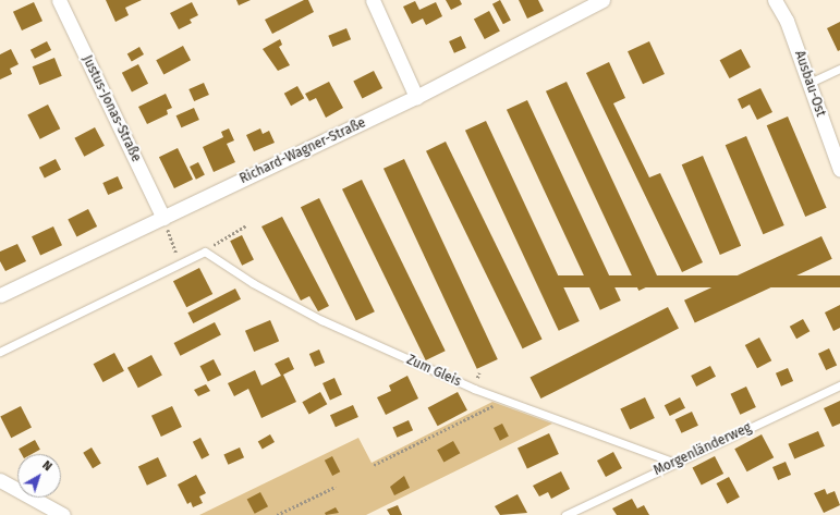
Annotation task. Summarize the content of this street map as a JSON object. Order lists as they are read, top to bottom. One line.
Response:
{"streets":{"street":["Ausbau-Ost","Justus-Jonas-Straße","Richard-Wagner-Straße"],"lane":["Zum Gleis","Morgenländerweg"]},"crossings":[["Justus-Jonas-Straße","Richard-Wagner-Straße"],["Zum Gleis","Morgenländerweg"]],"north":"top right"}
